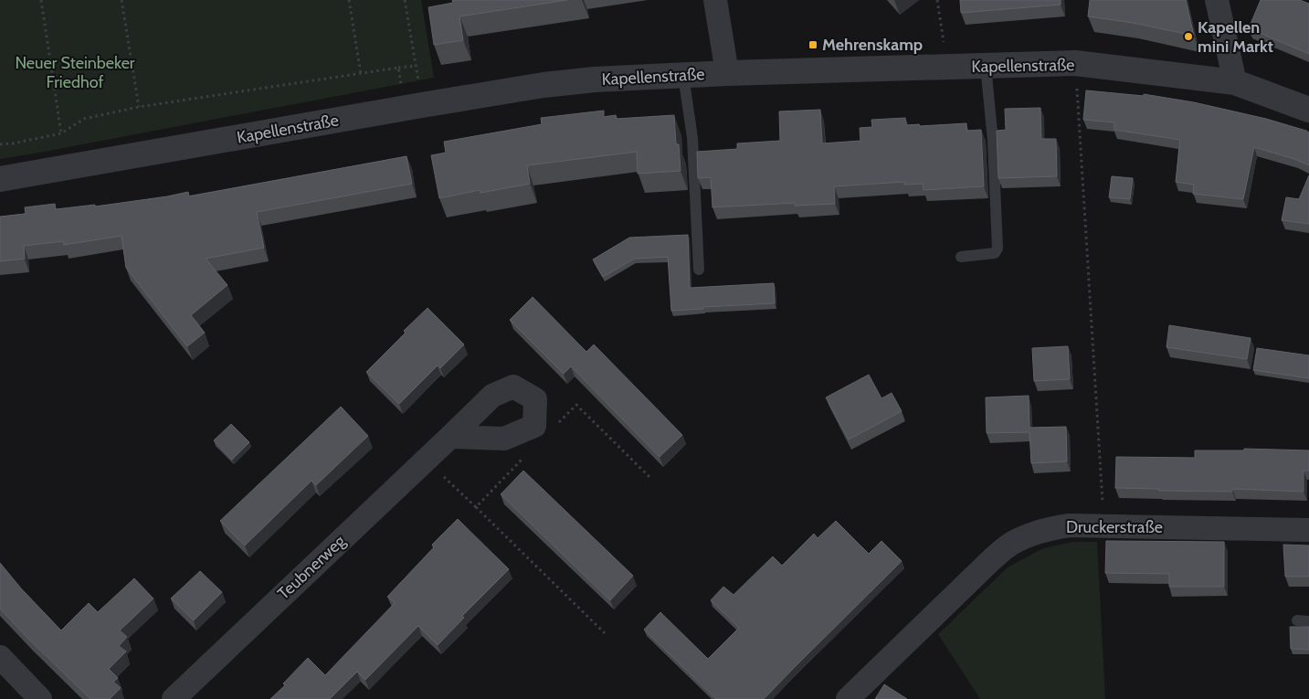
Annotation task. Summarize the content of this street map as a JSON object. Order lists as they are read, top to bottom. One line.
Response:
{"streets":{"street":["Kapellenstraße","Druckerstraße","Teubnerweg"]},"parks":["Neuer Steinbeker Friedhof"],"places":{"other":["Kapellen mini Markt"],"transit":["Mehrenskamp"]}}
